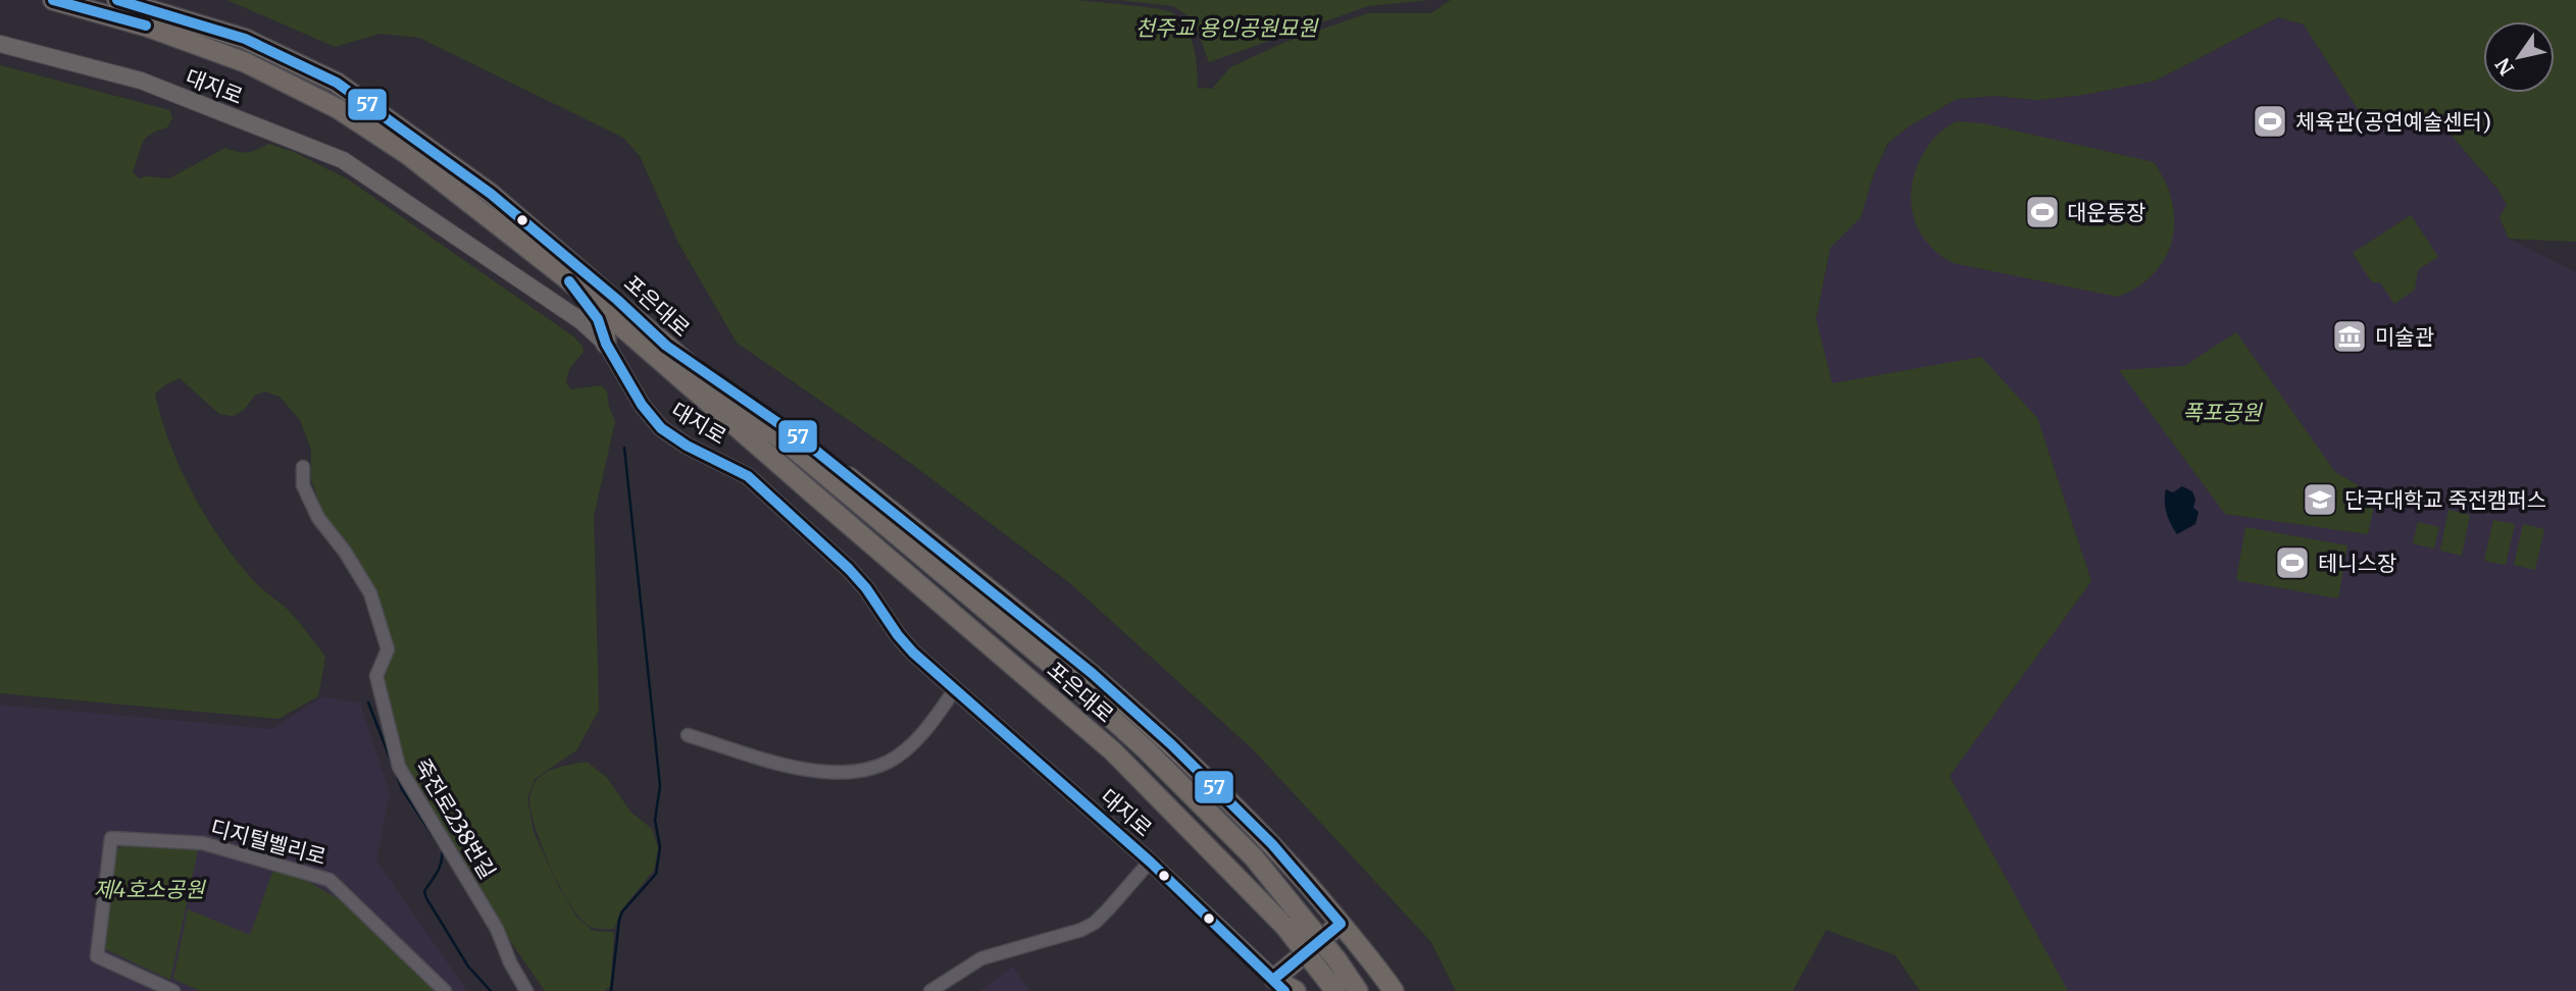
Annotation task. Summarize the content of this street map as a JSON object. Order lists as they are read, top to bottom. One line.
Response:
{"streets":{"highway":["포은대로"],"main road":["대지로"],"street":["죽전로238번길","디지털벨리로"]},"parks":["천주교 용인공원묘원","폭포공원","제4호소공원"],"places":{"sports":["체육관(공연예술센터)","대운동장","테니스장"],"museum":["미술관"],"school or university":["단국대학교 죽전캠퍼스"]},"lines":["transit line 57"],"north":"bottom left"}
